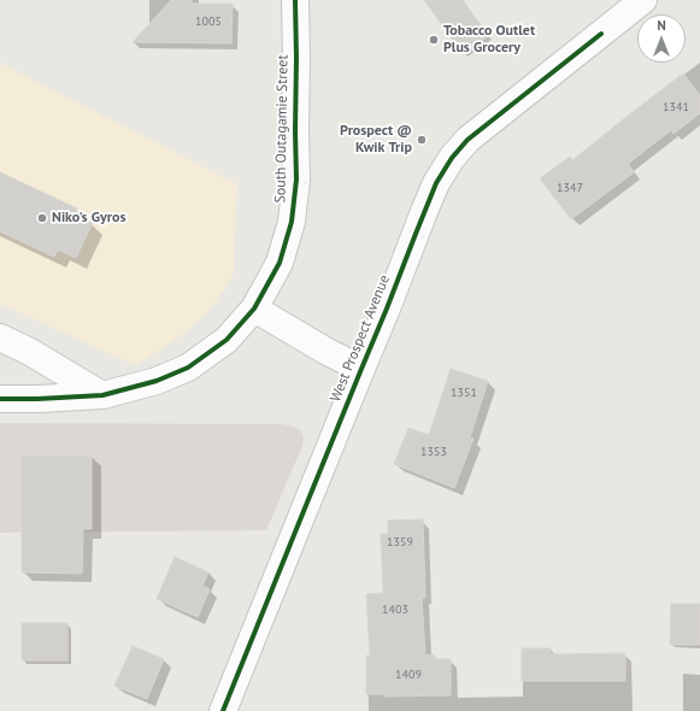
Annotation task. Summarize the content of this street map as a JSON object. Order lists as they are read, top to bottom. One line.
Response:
{"streets":{"street":["South Outagamie Street","West Prospect Avenue"]},"places":["Tobacco Outlet Plus Grocery","Prospect @ Kwik Trip","Niko's Gyros"],"house_numbers":["1005","1341","1347","1351","1353","1359","1403","1409"],"north":"top"}
